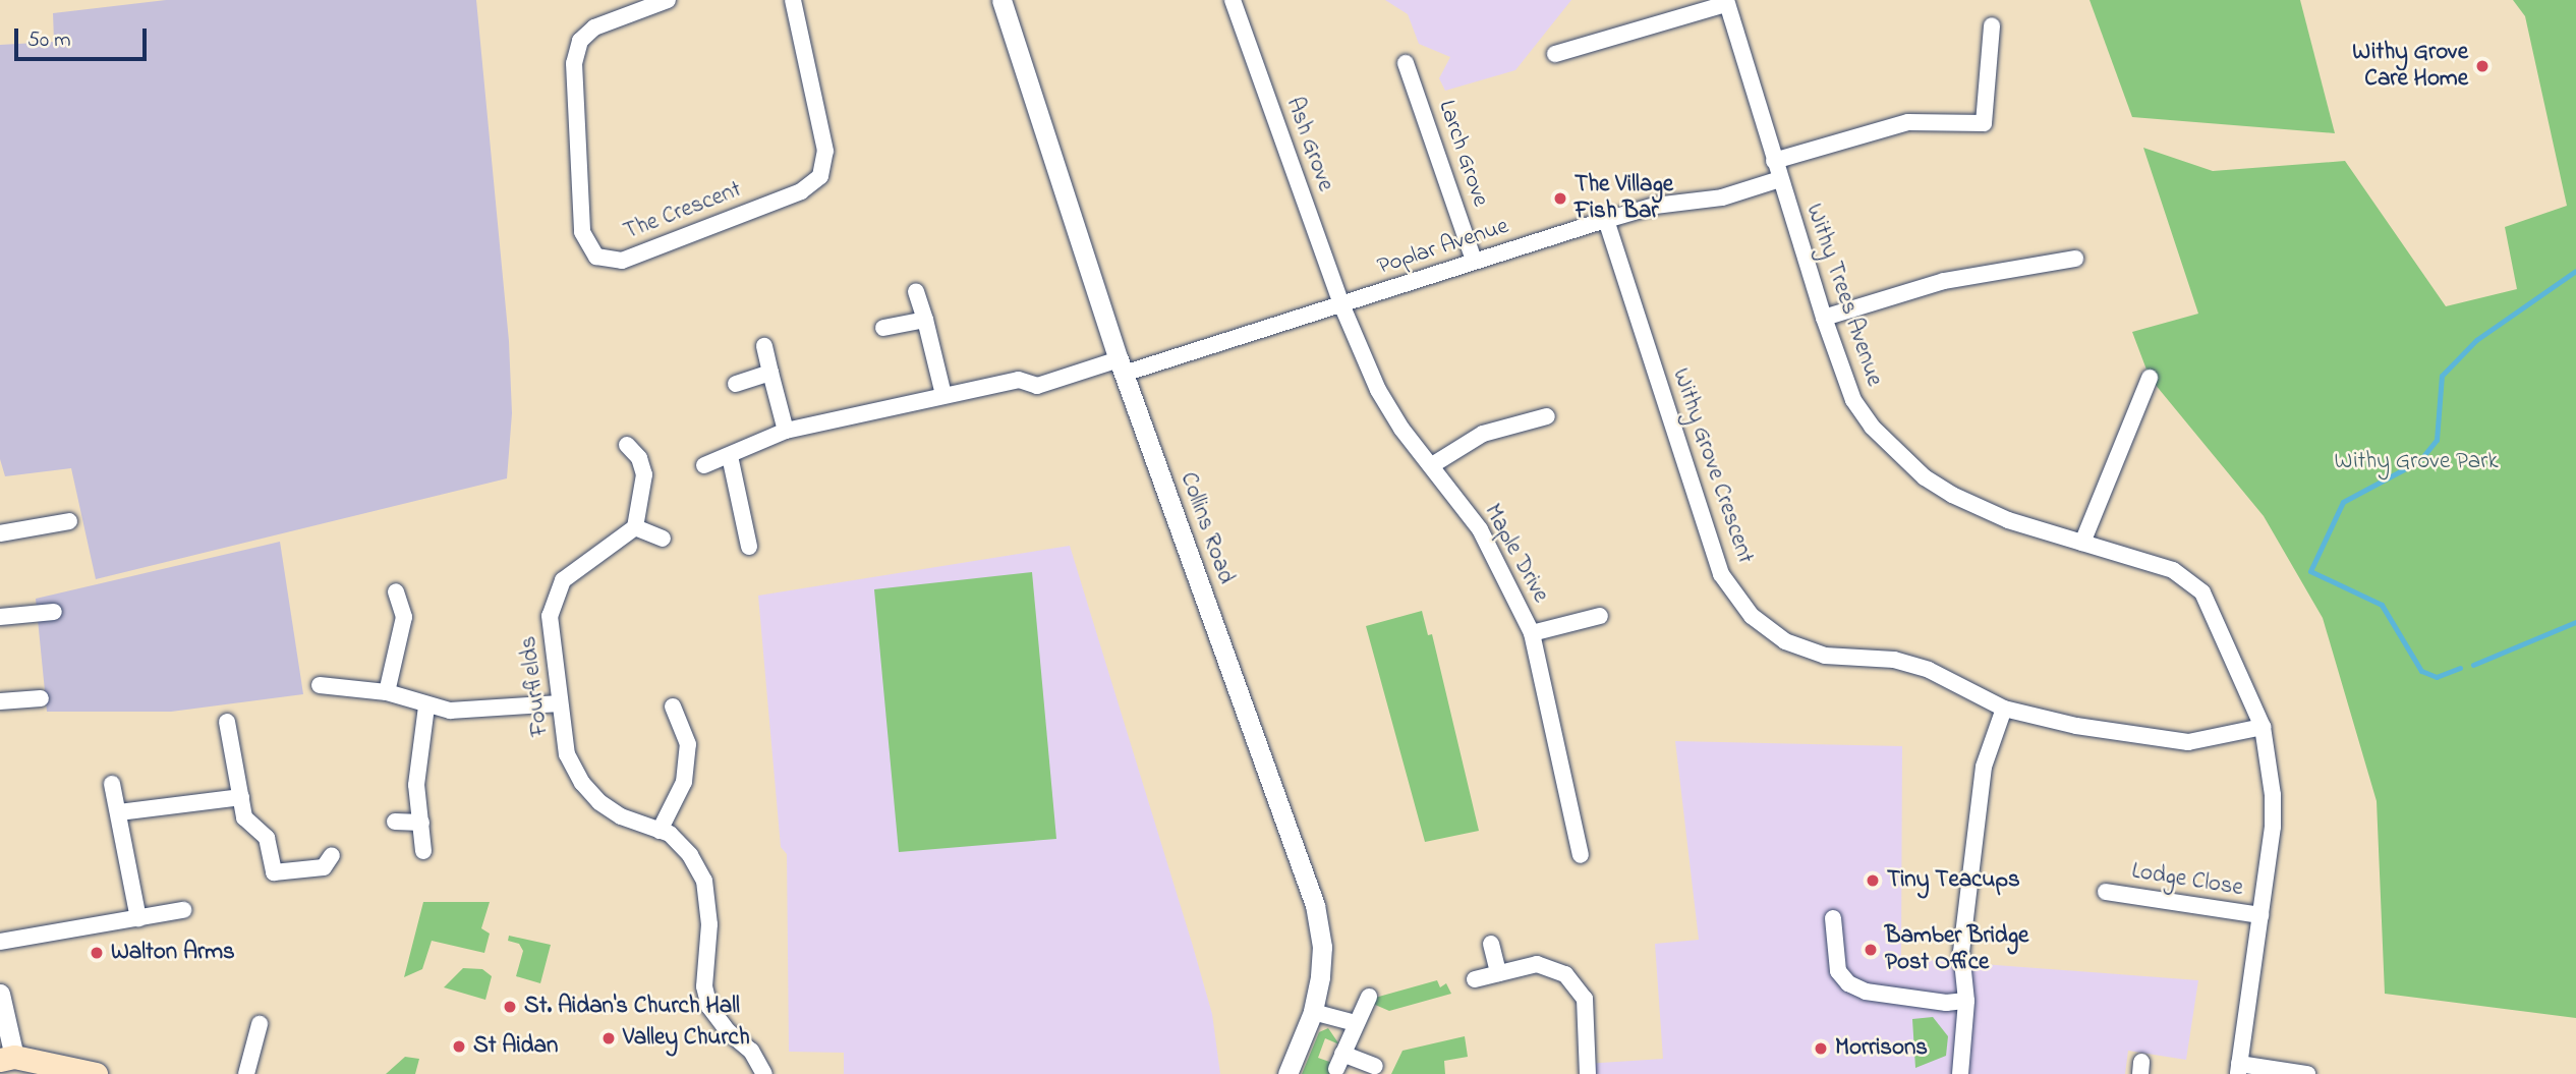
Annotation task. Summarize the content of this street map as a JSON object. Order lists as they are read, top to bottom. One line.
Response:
{"streets":{"street":["Ash Grove","Larch Grove","The Crescent","Poplar Avenue","Withy Trees Avenue","Withy Grove Crescent","Collins Road","Maple Drive","Fourfields","Lodge Close"]},"crossings":[["Ash Grove","Poplar Avenue"],["Ash Grove","Maple Drive"],["Larch Grove","Poplar Avenue"],["Poplar Avenue","Withy Trees Avenue"],["Poplar Avenue","Withy Grove Crescent"],["Poplar Avenue","Collins Road"],["Poplar Avenue","Maple Drive"],["Withy Trees Avenue","Withy Grove Crescent"],["Withy Trees Avenue","Lodge Close"]],"parks":["Withy Grove Park"],"places":["Withy Grove Care Home","The Village Fish Bar","Tiny Teacups","Bamber Bridge Post Office","Walton Arms","St. Aidan's Church Hall","Valley Church","St Aidan","Morrisons"],"scale_bar":"50 m"}
